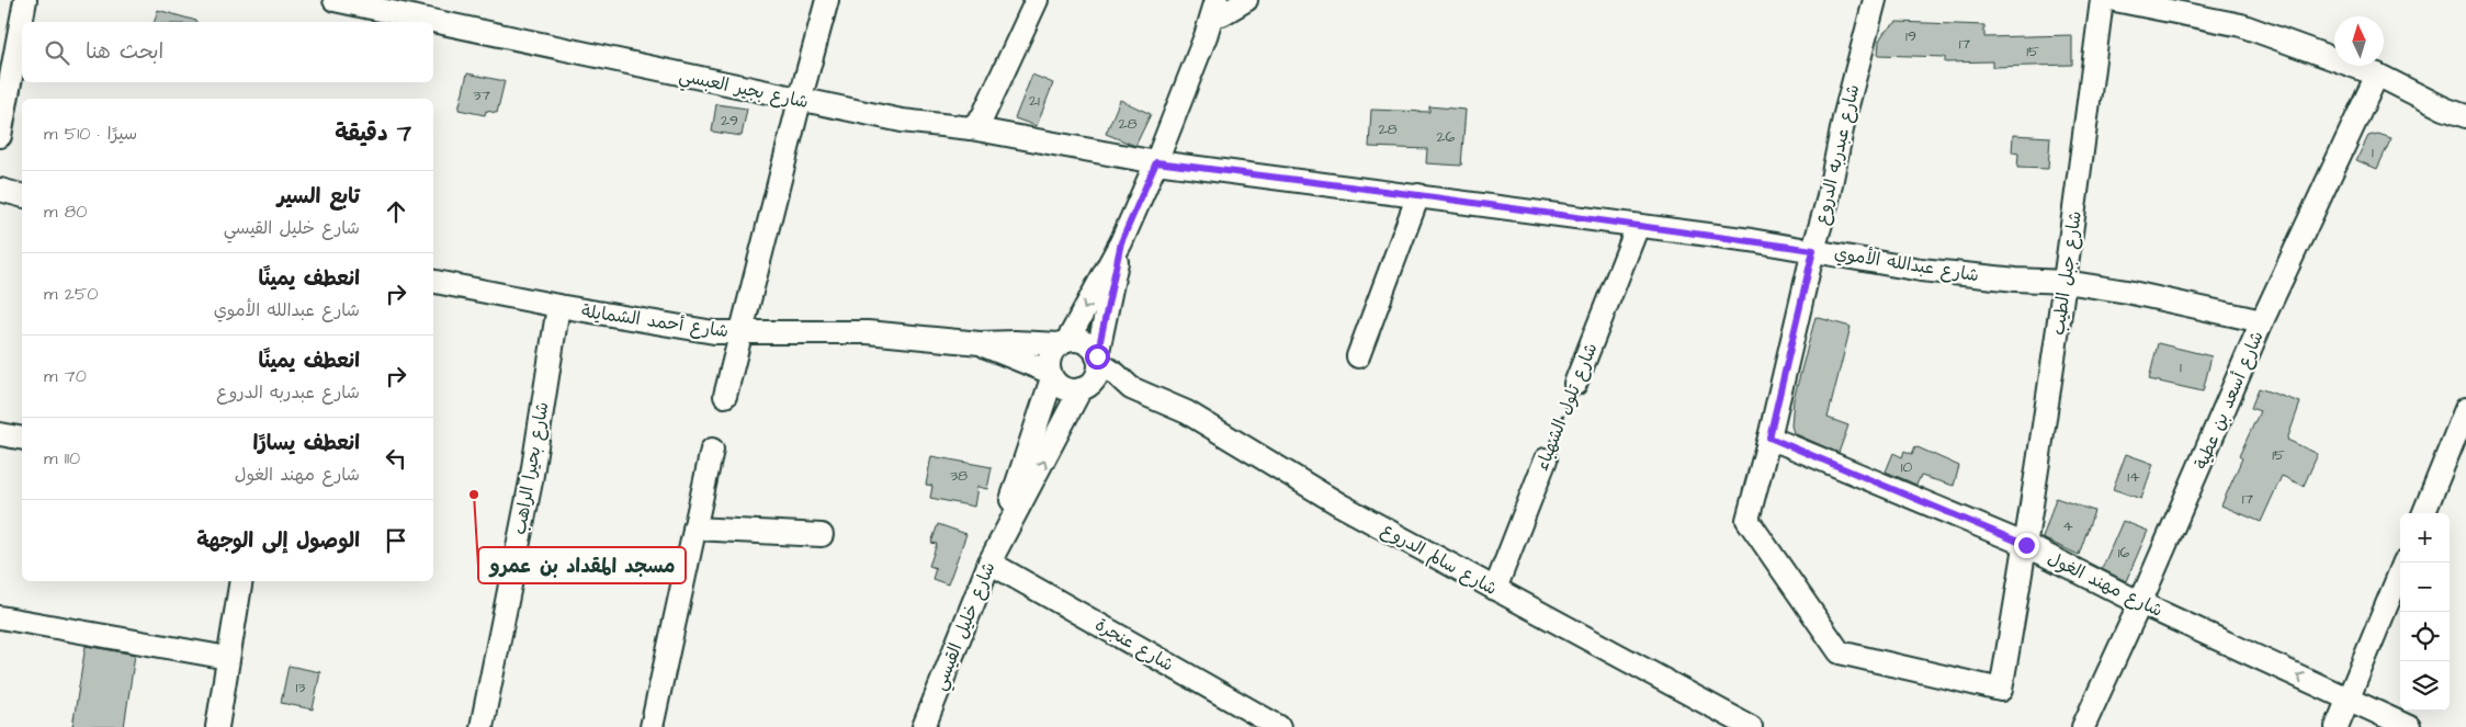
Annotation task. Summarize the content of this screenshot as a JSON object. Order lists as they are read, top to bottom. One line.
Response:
{"streets":{"street":["شارع بجير العبسي","شارع عبدربه الدروع","شارع عبدالله الأموي","شارع جبل الطيب","شارع أحمد الشمايلة","شارع أسعد بن عطية","شارع تلول الشهباء","شارع بحيرا الراهب","شارع سالم الدروع","شارع مهند الغول","شارع خليل القيسي","شارع عنجرة"]},"crossings":[["شارع بجير العبسي","شارع عبدالله الأموي"],["شارع عبدربه الدروع","شارع عبدالله الأموي"],["شارع عبدربه الدروع","شارع جبل الطيب"],["شارع عبدربه الدروع","شارع مهند الغول"],["شارع عبدالله الأموي","شارع جبل الطيب"],["شارع عبدالله الأموي","شارع أسعد بن عطية"],["شارع عبدالله الأموي","شارع تلول الشهباء"],["شارع جبل الطيب","شارع مهند الغول"],["شارع أحمد الشمايلة","شارع بحيرا الراهب"],["شارع أحمد الشمايلة","شارع سالم الدروع"],["شارع أحمد الشمايلة","شارع خليل القيسي"],["شارع أسعد بن عطية","شارع مهند الغول"],["شارع تلول الشهباء","شارع سالم الدروع"],["شارع سالم الدروع","شارع خليل القيسي"],["شارع خليل القيسي","شارع عنجرة"]],"places":["مسجد المقداد بن عمرو"],"house_numbers":["19","17","15","37","21","29","28","28","26","1","1","15","10","38","14","17","4","16","13"],"north":"top","page":{"search":"ابحث هنا","heading":["7 دقيقة","سيرًا · 510 m"],"list":[["تابع السير","شارع خليل القيسي","80 m"],["انعطف يمينًا","شارع عبدالله الأموي","250 m"],["انعطف يمينًا","شارع عبدربه الدروع","70 m"],["انعطف يسارًا","شارع مهند الغول","110 m"],"الوصول إلى الوجهة"],"map_buttons":["+","−"]}}
